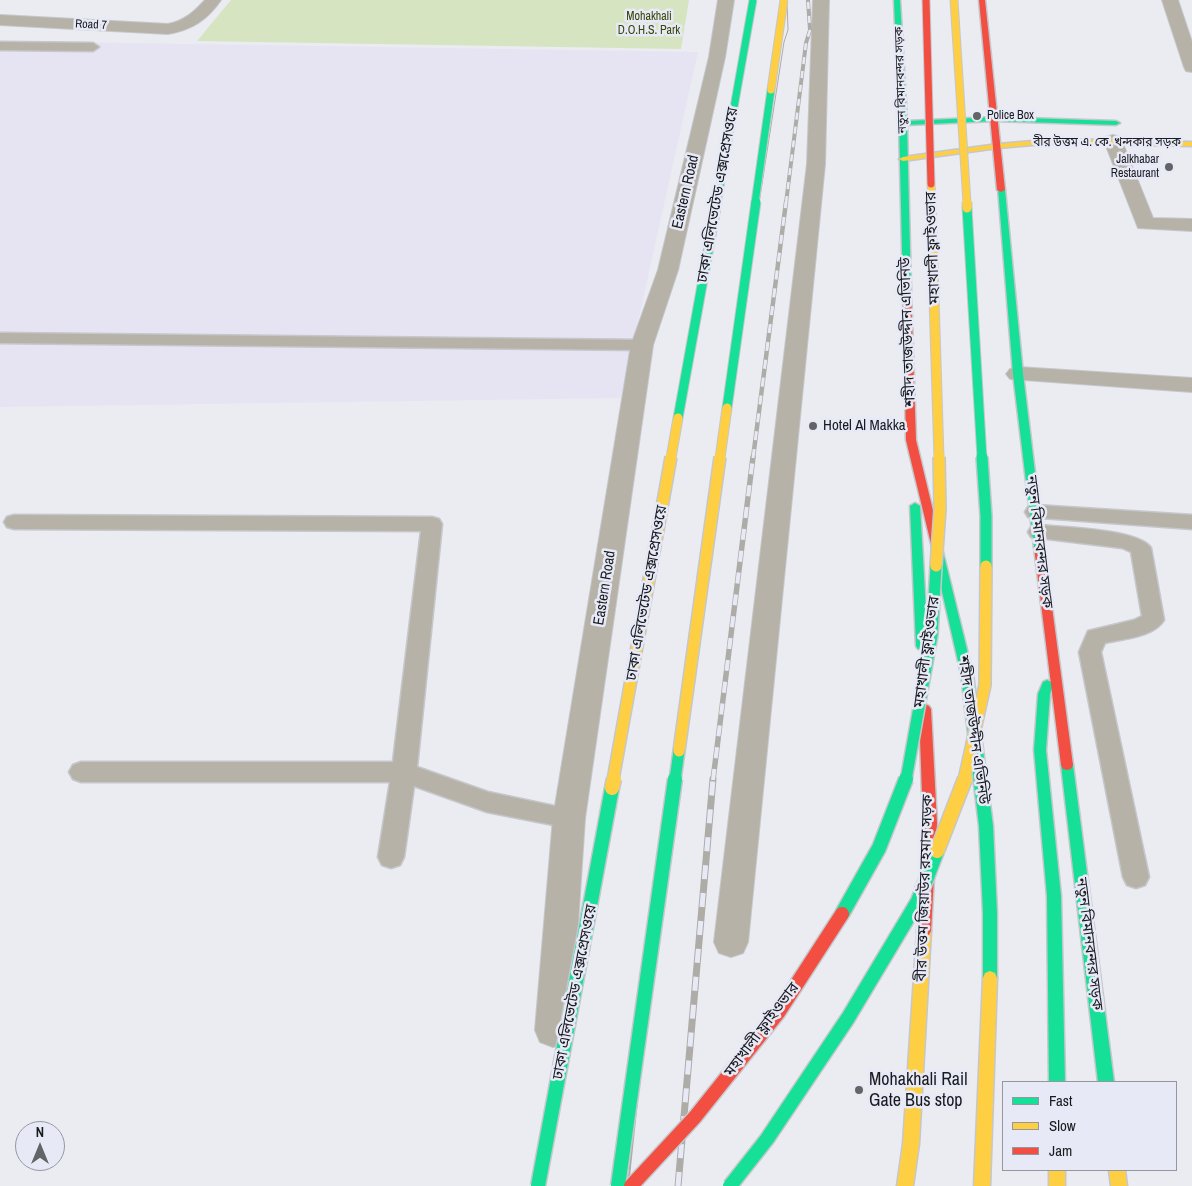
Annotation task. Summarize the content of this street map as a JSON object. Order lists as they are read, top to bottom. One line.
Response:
{"streets":{"main road":["নতুন বিমানবন্দর সড়ক","বীর উত্তম এ. কে. খন্দকার সড়ক","ঢাকা এলিভেটেড এক্সপ্রেসওয়ে","মহাখালী ফ্লাইওভার","শহীদ তাজউদ্দীন এভিনিউ","বীর উত্তম জিয়াউর রহমান সড়ক"],"street":["Road 7","Eastern Road"]},"crossings":[["নতুন বিমানবন্দর সড়ক","বীর উত্তম এ. কে. খন্দকার সড়ক"],["নতুন বিমানবন্দর সড়ক","শহীদ তাজউদ্দীন এভিনিউ"],["বীর উত্তম এ. কে. খন্দকার সড়ক","শহীদ তাজউদ্দীন এভিনিউ"],["Eastern Road","ঢাকা এলিভেটেড এক্সপ্রেসওয়ে"],["শহীদ তাজউদ্দীন এভিনিউ","বীর উত্তম জিয়াউর রহমান সড়ক"]],"parks":["Mohakhali D.O.H.S. Park"],"places":["Police Box","Jalkhabar Restaurant","Hotel Al Makka","Mohakhali Rail Gate Bus stop"],"legend":["Fast","Slow","Jam"],"north":"top"}
